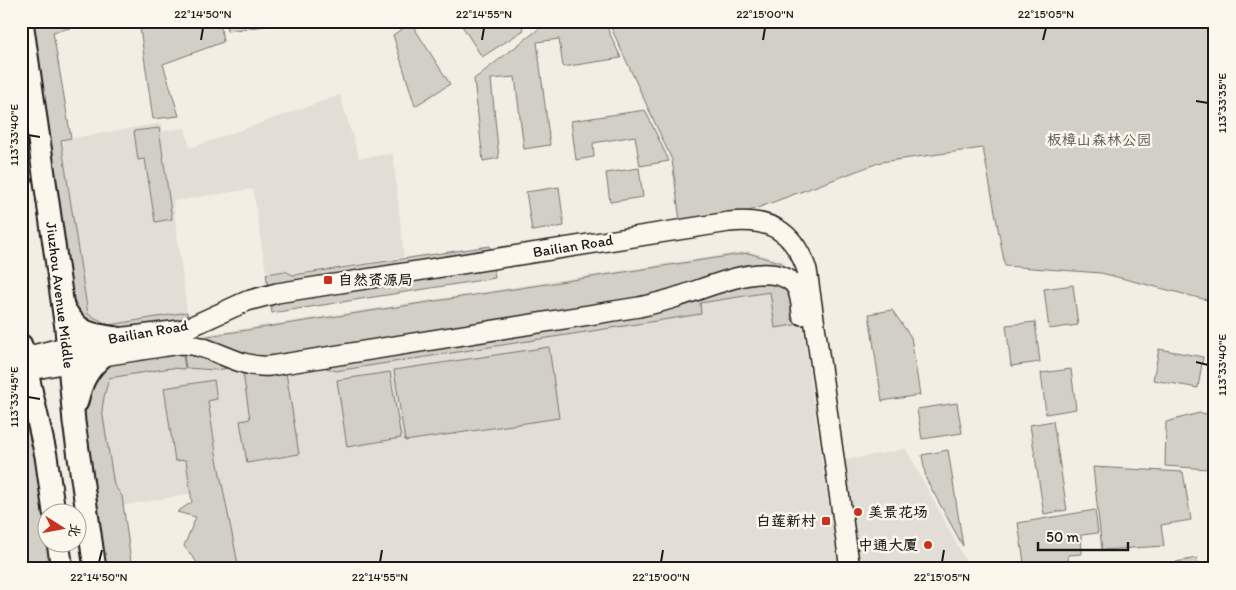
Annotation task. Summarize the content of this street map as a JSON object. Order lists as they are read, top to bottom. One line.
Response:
{"streets":{"main road":["Bailian Road","Jiuzhou Avenue Middle"]},"crossings":[["Bailian Road","Jiuzhou Avenue Middle"]],"parks":["板樟山森林公园"],"places":{"transit":["自然资源局","白莲新村"],"other":["美景花场","中通大厦"]},"scale_bar":"50 m","north":"right","coordinates":["22°14'50\"N","22°14'55\"N","22°15'00\"N","22°15'05\"N","113°33'35\"E","113°33'40\"E","113°33'45\"E"]}
